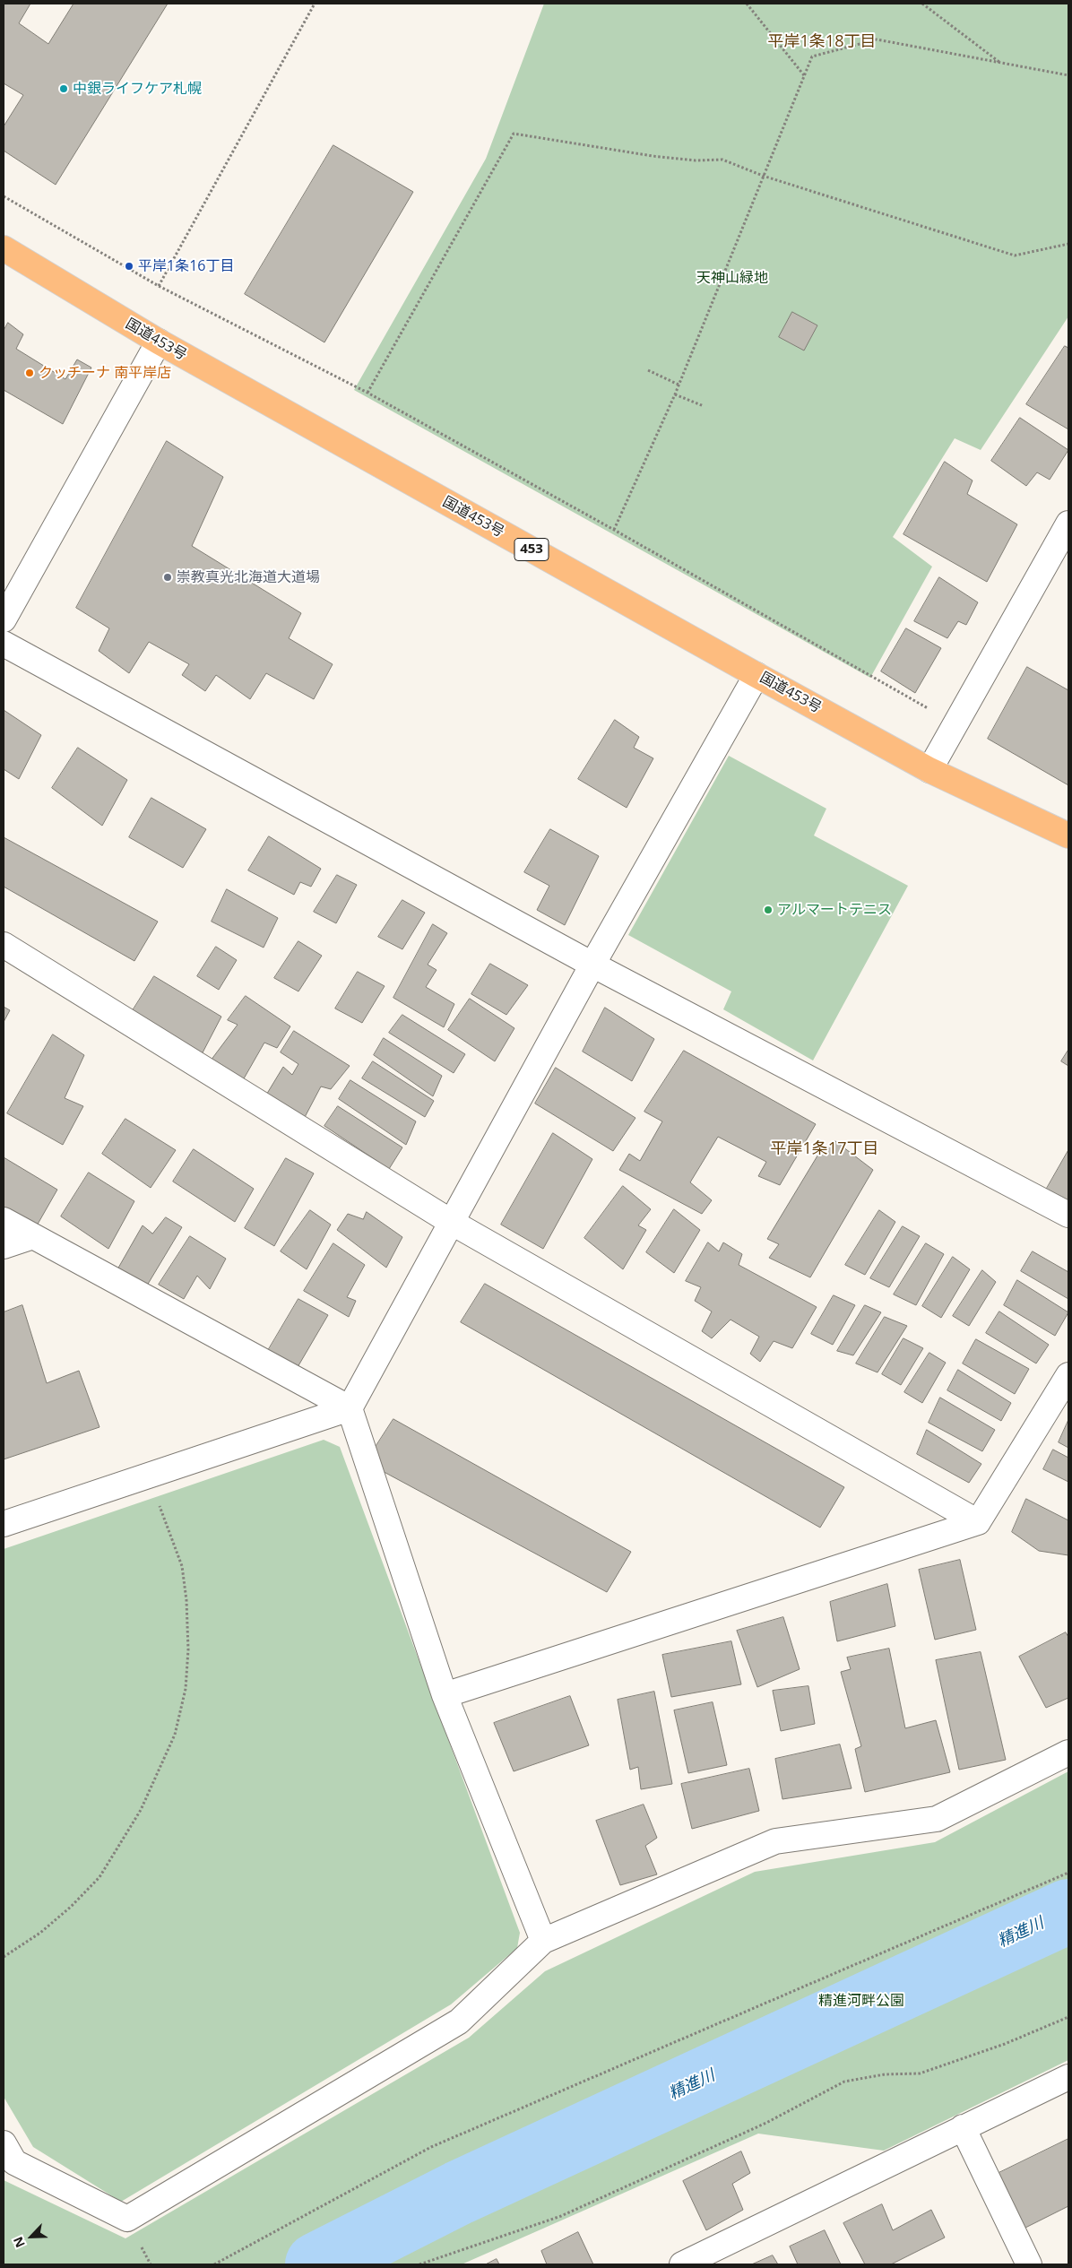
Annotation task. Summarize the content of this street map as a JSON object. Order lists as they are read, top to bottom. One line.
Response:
{"streets":{"highway":["国道453号","453"]},"districts":["平岸1条18丁目","平岸1条17丁目"],"water":["精進川"],"parks":["天神山緑地","精進河畔公園"],"places":["中銀ライフケア札幌","平岸1条16丁目","クッチーナ 南平岸店","崇教真光北海道大道場","アルマートテニス"],"north":"bottom left"}
